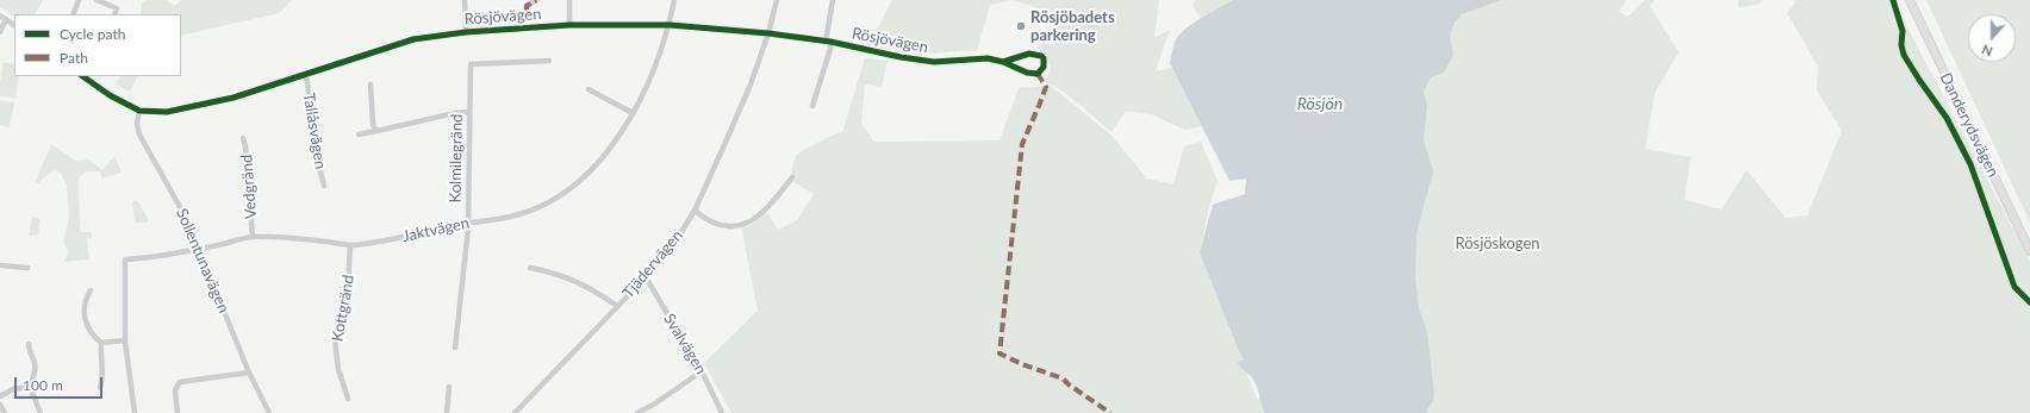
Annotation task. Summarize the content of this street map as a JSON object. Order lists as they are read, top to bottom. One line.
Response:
{"streets":{"main road":["Danderydsvägen"],"street":["Rösjövägen","Tallåsvägen","Kolmilegränd","Vedgränd","Jaktvägen","Sollentunavägen","Tjädervägen","Kottgränd","Svalvägen"]},"crossings":[["Rösjövägen","Tallåsvägen"],["Rösjövägen","Jaktvägen"],["Rösjövägen","Sollentunavägen"],["Rösjövägen","Tjädervägen"],["Kolmilegränd","Jaktvägen"],["Vedgränd","Jaktvägen"],["Jaktvägen","Sollentunavägen"],["Jaktvägen","Kottgränd"],["Tjädervägen","Svalvägen"]],"water":["Rösjön"],"parks":["Rösjöskogen"],"places":["Rösjöbadets parkering"],"legend":["Cycle path","Path"],"scale_bar":"100 m","north":"bottom"}
